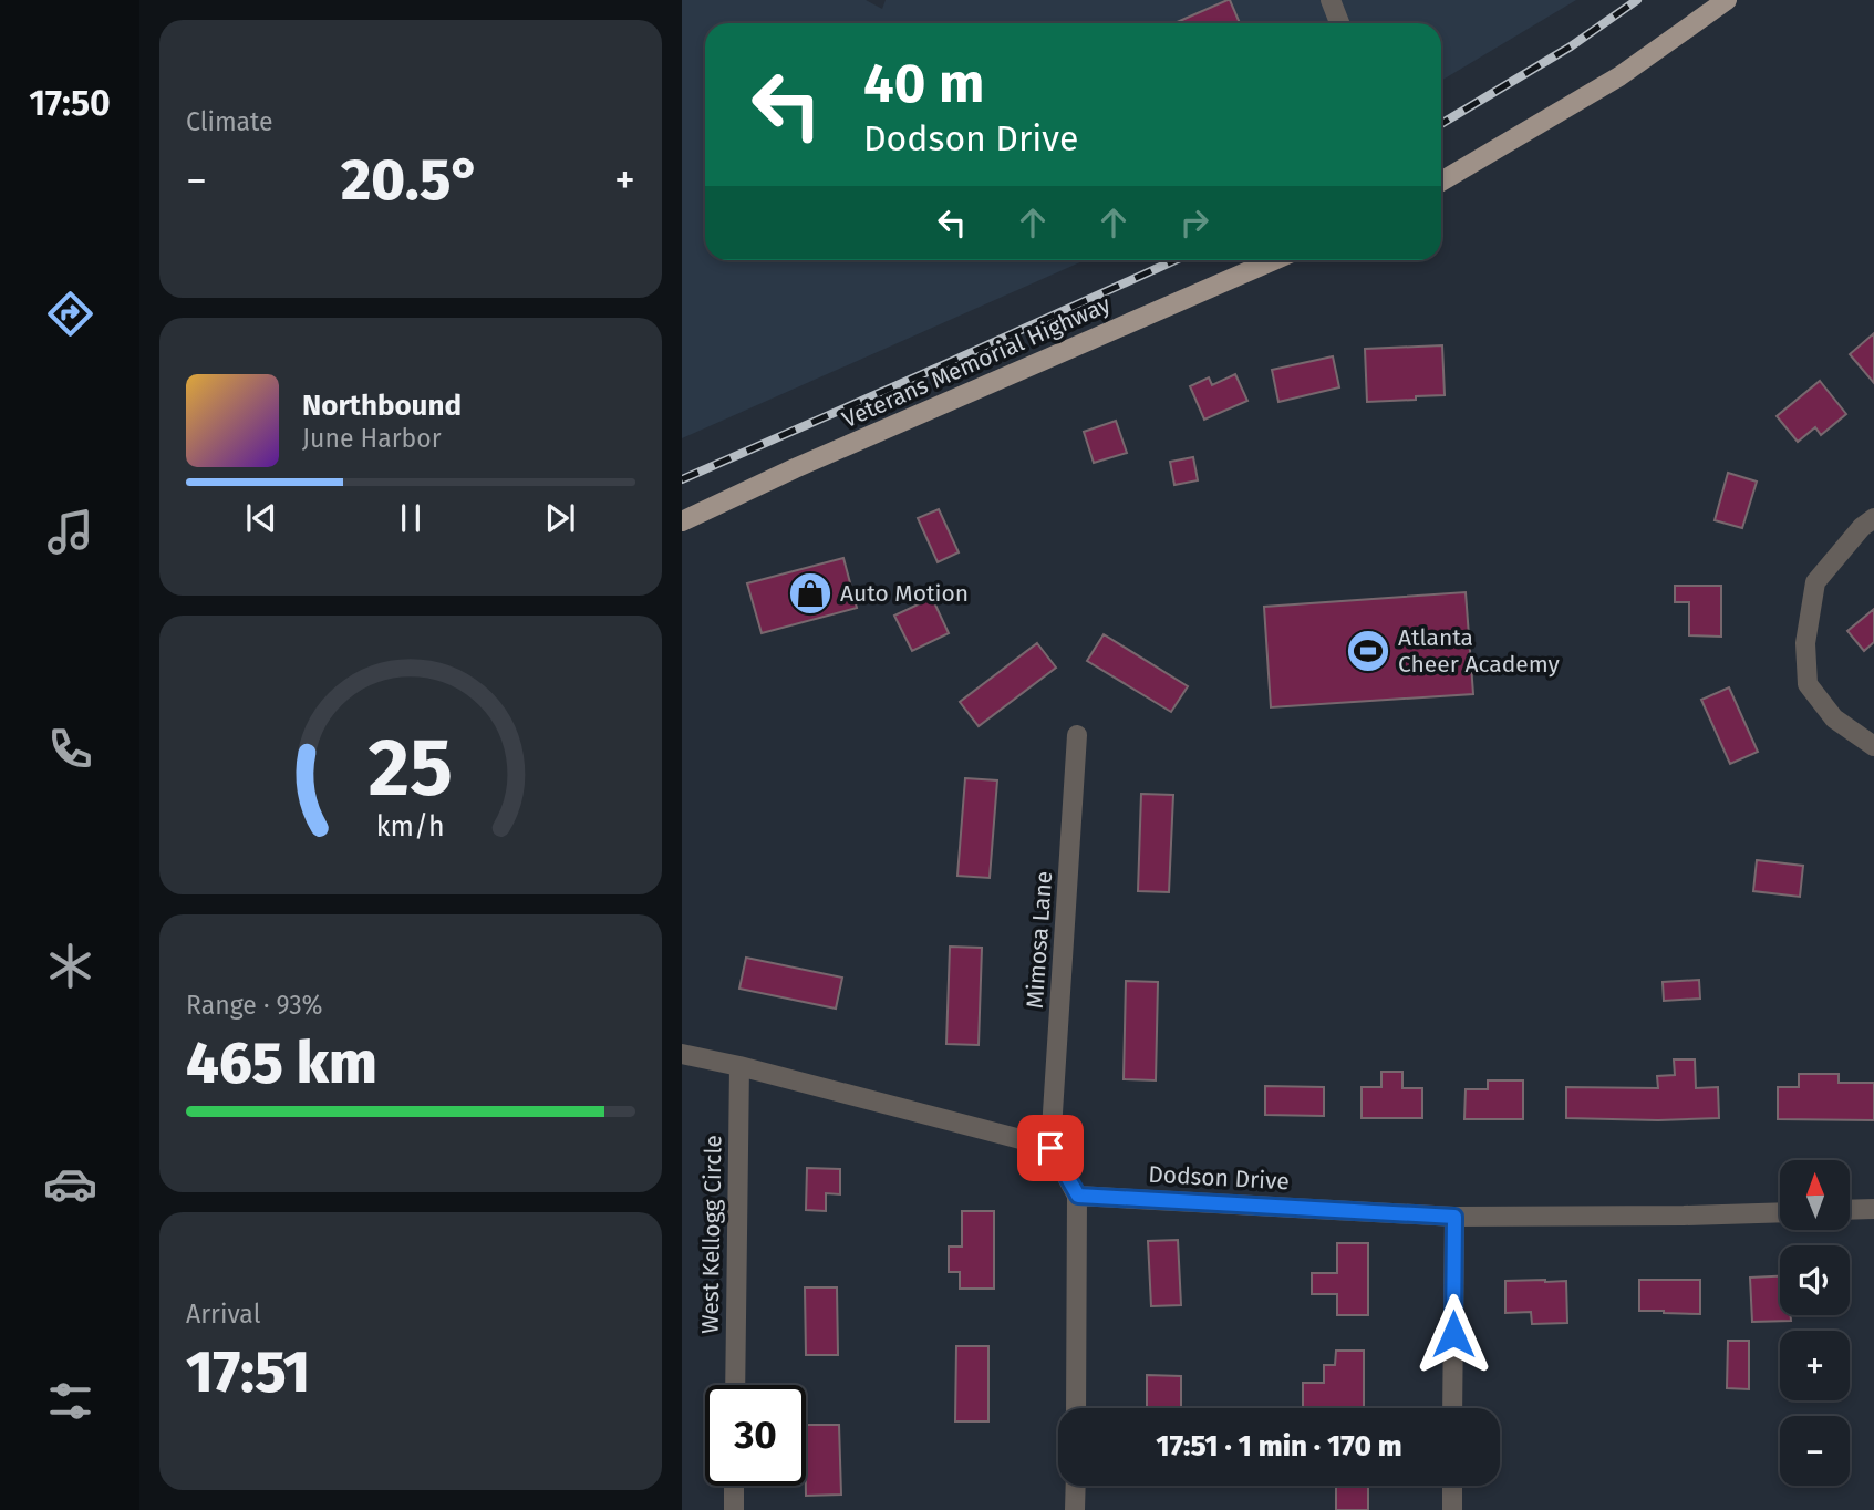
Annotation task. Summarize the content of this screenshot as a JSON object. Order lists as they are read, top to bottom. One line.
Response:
{"streets":{"main road":["Veterans Memorial Highway"],"street":["Mimosa Lane","Dodson Drive","West Kellogg Circle"]},"places":{"shop":["Auto Motion"],"sports":["Atlanta Cheer Academy"]},"north":"top","page":{"tabs":"17:50","tile":["Climate",["Range · 93%","465 km"],["Arrival","17:51"]],"turn":["40 m","Dodson Drive"],"heat":["−","20.5°","+"],"song":["Northbound","June Harbor"],"map_buttons":["+","−"],"limit":"30","trip":"17:51 · 1 min · 170 m","gauge":["25","km/h"]}}
